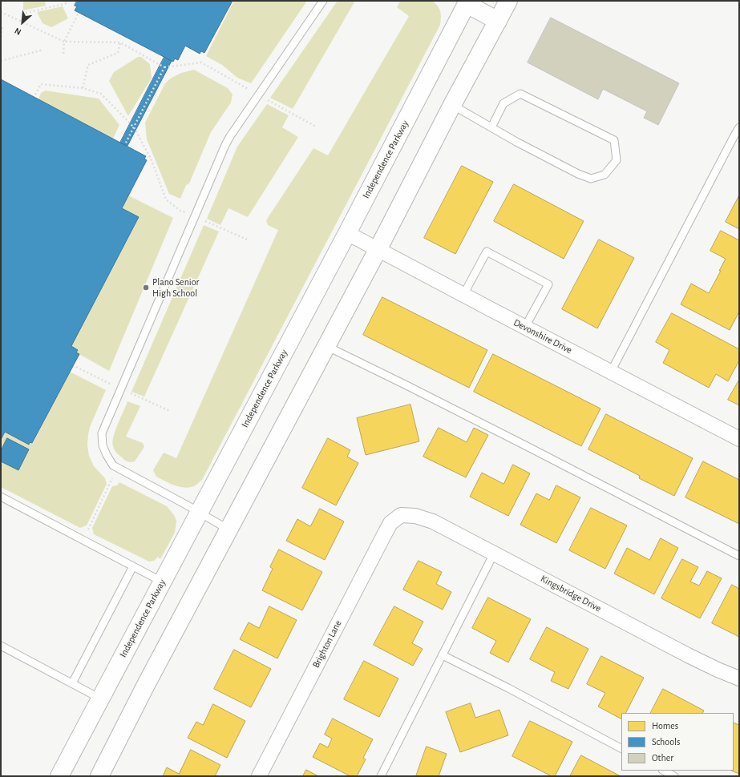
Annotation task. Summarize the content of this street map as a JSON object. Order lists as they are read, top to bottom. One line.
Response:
{"streets":{"main road":["Independence Parkway"],"street":["Devonshire Drive","Kingsbridge Drive","Brighton Lane"]},"crossings":[["Independence Parkway","Devonshire Drive"],["Kingsbridge Drive","Brighton Lane"]],"places":["Plano Senior High School"],"legend":["Homes","Schools","Other"],"north":"bottom left"}
